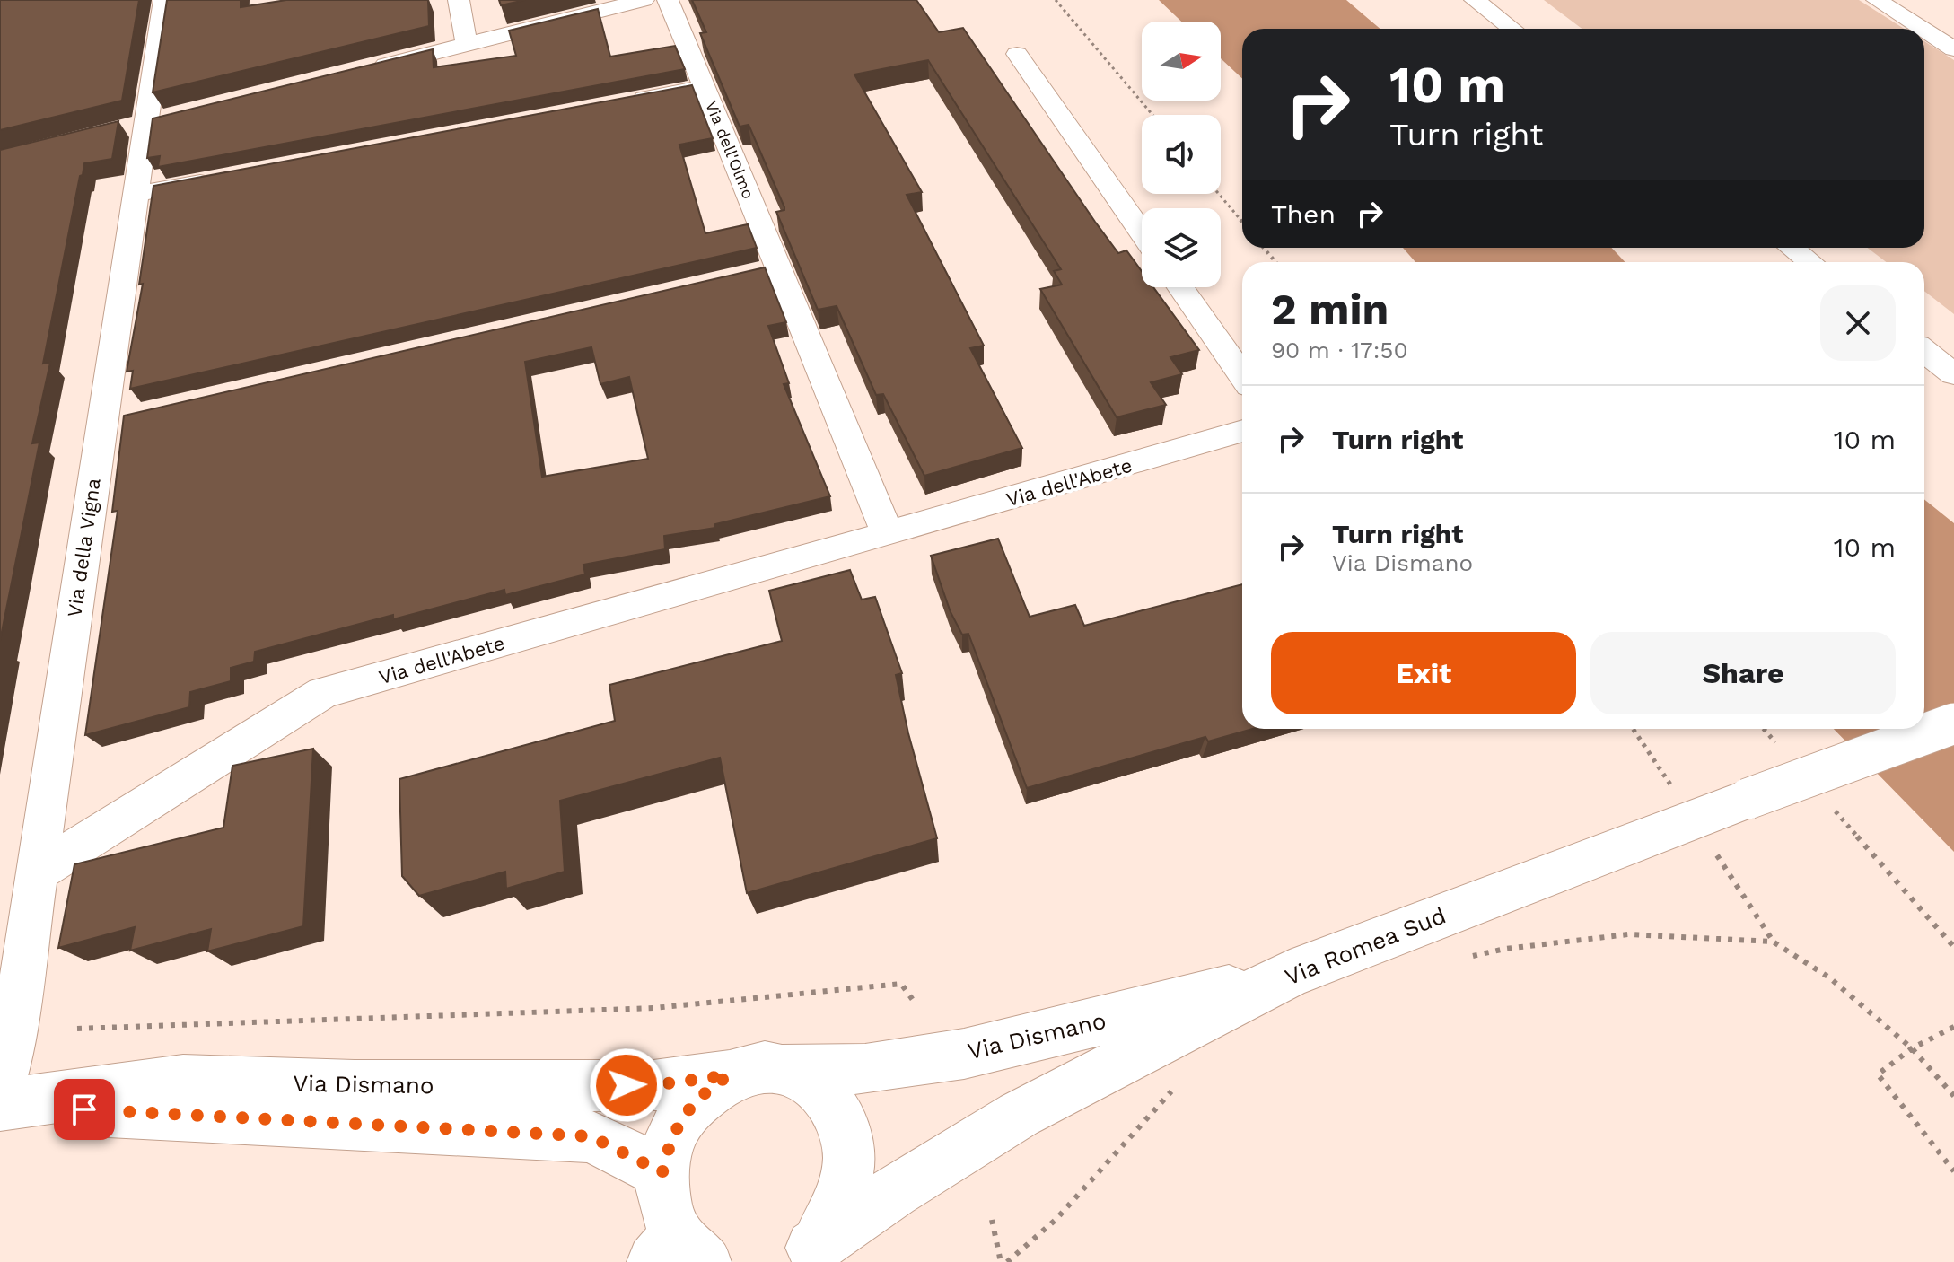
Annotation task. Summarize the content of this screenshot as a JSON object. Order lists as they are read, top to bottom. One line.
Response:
{"streets":{"main road":["Via Romea Sud","Via Dismano"],"street":["Via dell'Olmo","Via dell'Abete","Via della Vigna"]},"crossings":[["Via dell'Olmo","Via dell'Abete"],["Via dell'Abete","Via della Vigna"],["Via Romea Sud","Via Dismano"]],"north":"right","page":{"turn":["10 m","Turn right"],"then":"Then","heading":["2 min","90 m · 17:50"],"list":[{"name":"Turn right","value":"10 m"},{"name":"Turn right","note":"Via Dismano","value":"10 m"}],"buttons":["Exit","Share"]}}
